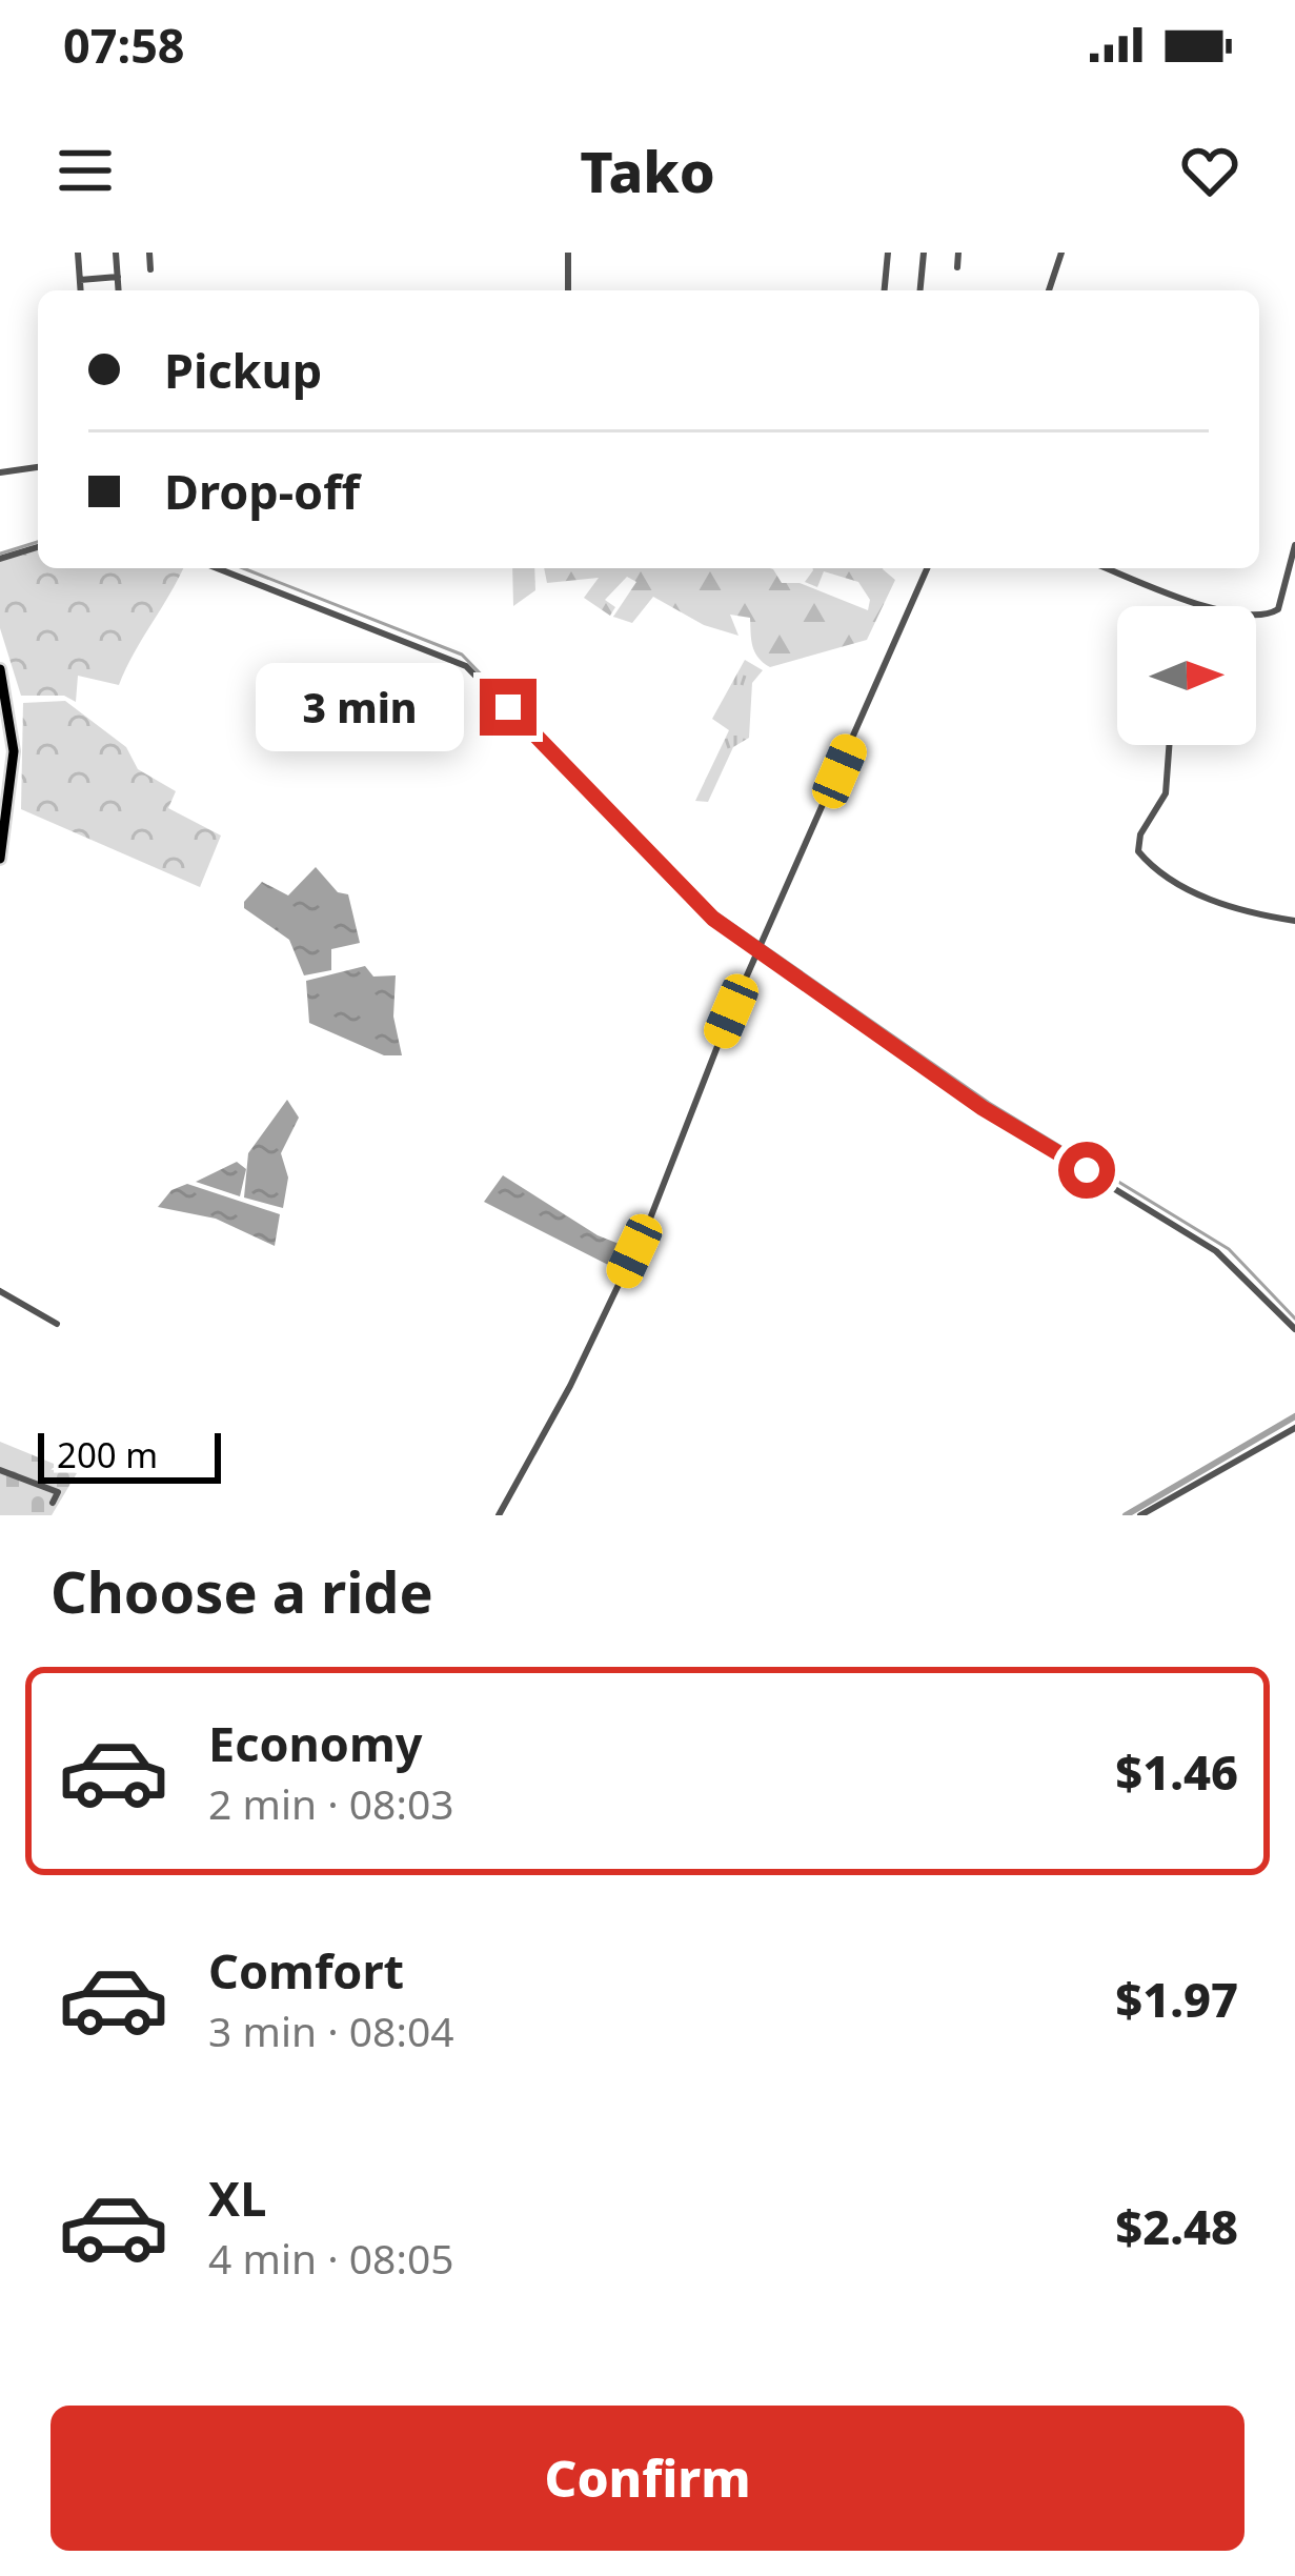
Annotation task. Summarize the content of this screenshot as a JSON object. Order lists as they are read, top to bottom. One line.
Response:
{"scale_bar":"200 m","north":"right","page":{"status":"07:58","header":"Tako","banner":["Pickup","Drop-off"],"bubble":"3 min","scale":"200 m","heading":"Choose a ride","list":[{"name":"Economy","note":"2 min · 08:03","value":"$1.46"},{"name":"Comfort","note":"3 min · 08:04","value":"$1.97"},{"name":"XL","note":"4 min · 08:05","value":"$2.48"}],"buttons":"Confirm"}}
